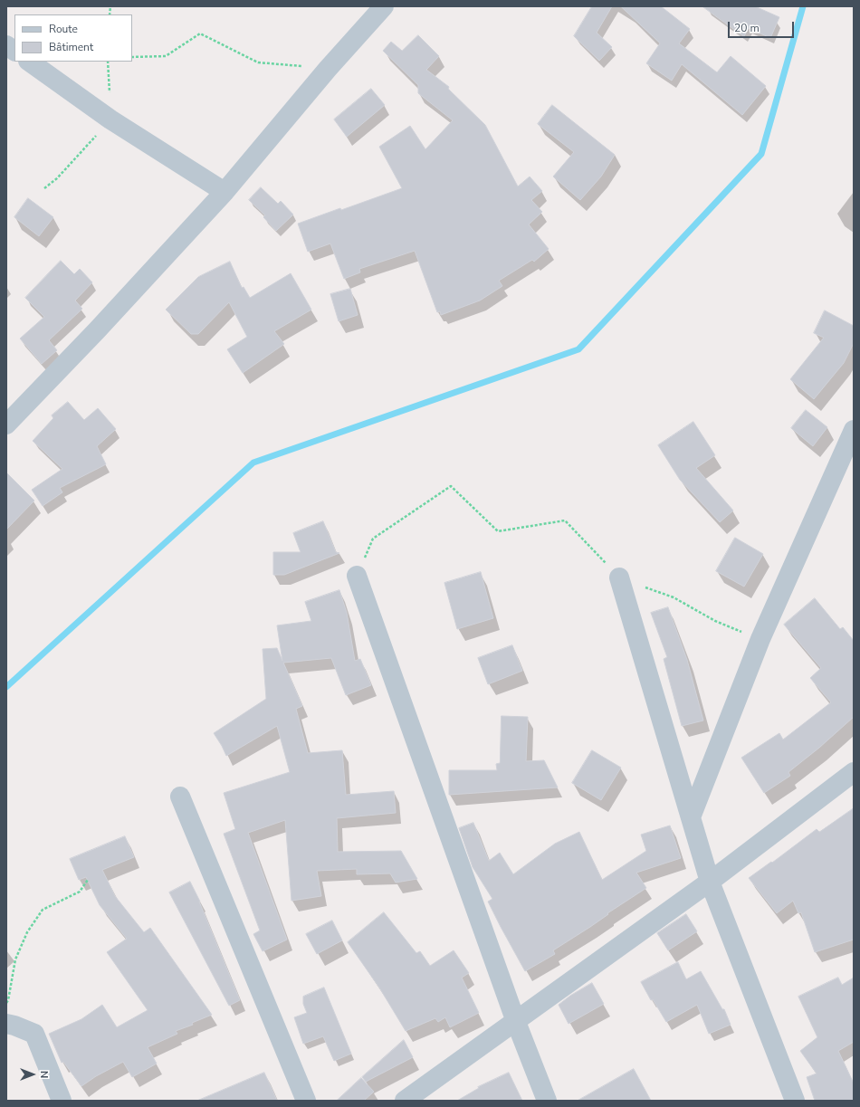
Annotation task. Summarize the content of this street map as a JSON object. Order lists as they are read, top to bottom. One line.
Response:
{"legend":["Route","Bâtiment"],"scale_bar":"20 m","north":"right"}
